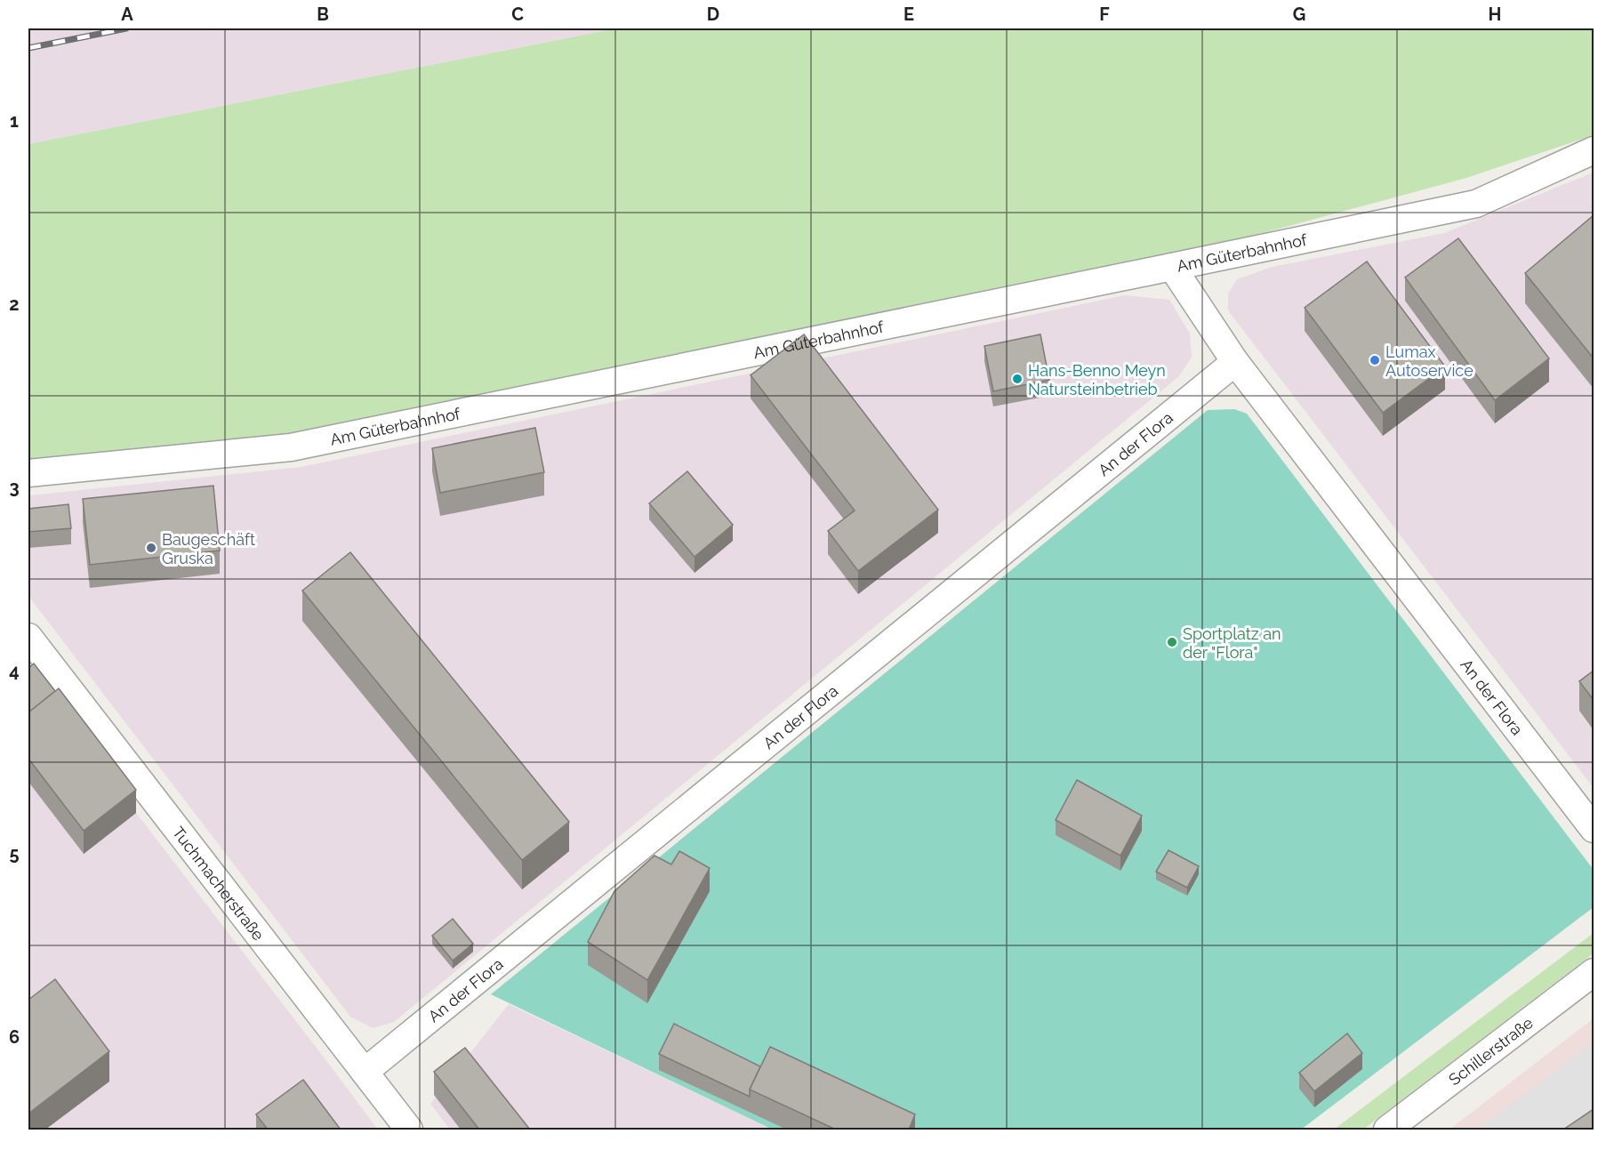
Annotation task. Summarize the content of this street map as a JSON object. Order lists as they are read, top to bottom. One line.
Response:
{"streets":{"street":["Am Güterbahnhof","An der Flora","Tuchmacherstraße","Schillerstraße"]},"crossings":[["Am Güterbahnhof","An der Flora"],["An der Flora","Tuchmacherstraße"]],"places":["Lumax Autoservice","Hans-Benno Meyn Natursteinbetrieb","Baugeschäft Gruska","Sportplatz an der \"Flora\""],"grid":{"columns":["A","B","C","D","E","F","G","H"],"rows":["1","2","3","4","5","6"]}}
